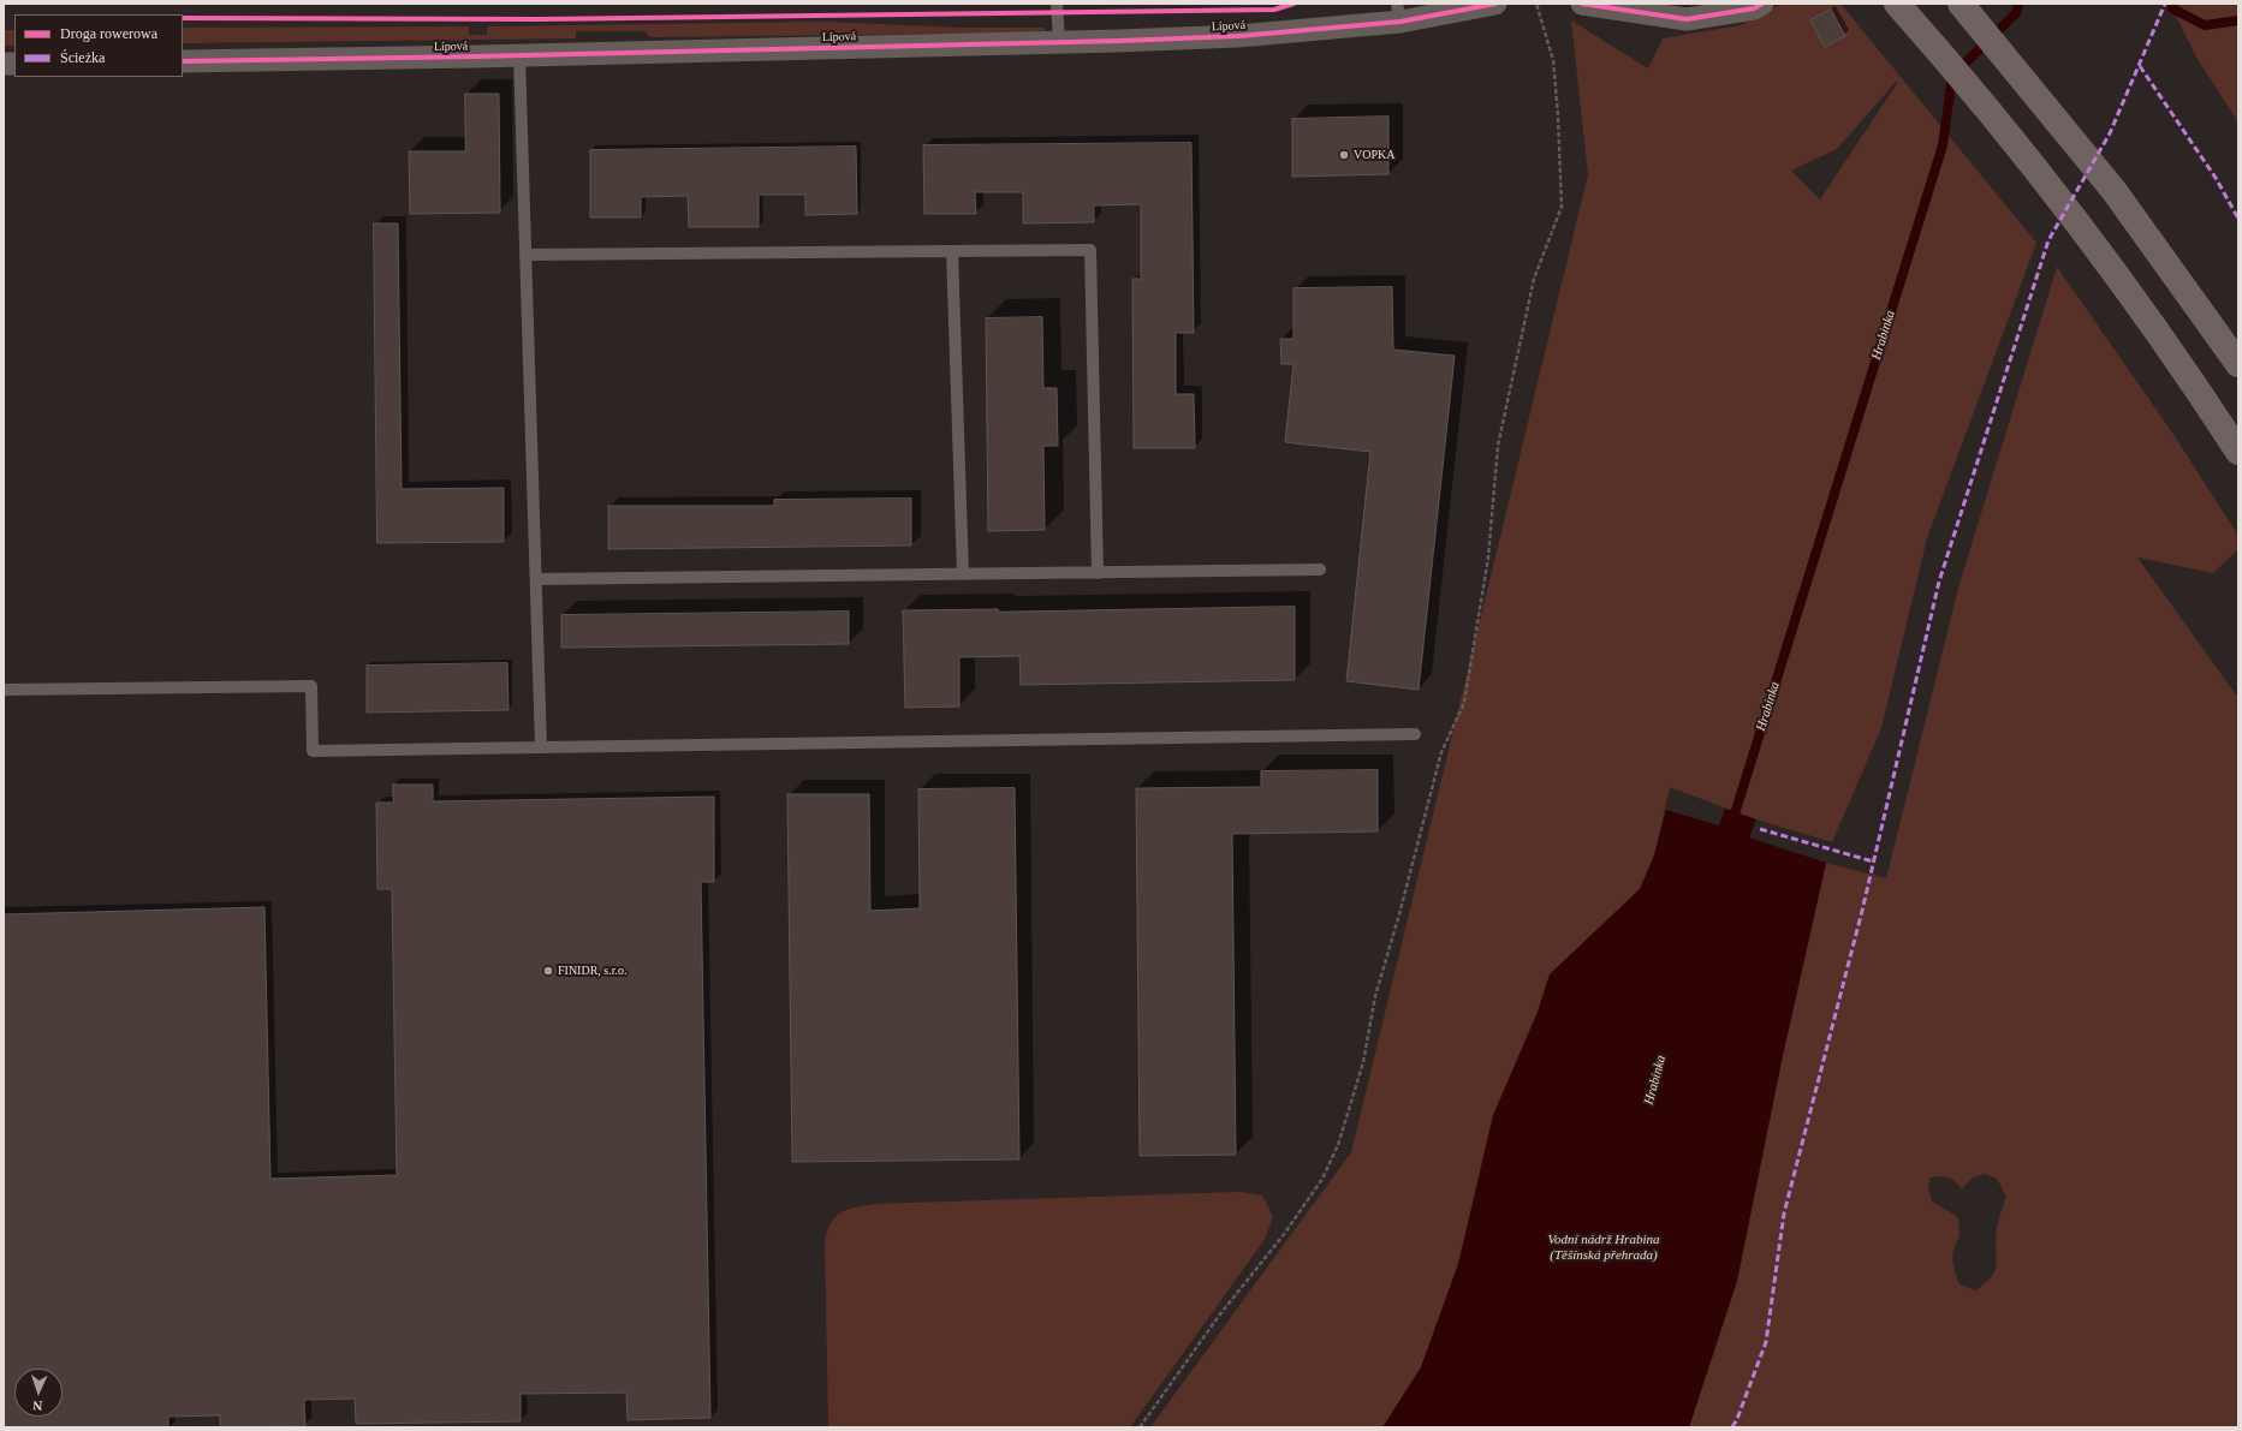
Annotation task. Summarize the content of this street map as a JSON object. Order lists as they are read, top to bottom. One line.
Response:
{"streets":{"street":["Lípová"]},"water":["Hrabinka","Vodní nádrž Hrabina (Těšínská přehrada)"],"places":["VOPKA","FINIDR, s.r.o."],"legend":["Droga rowerowa","Ścieżka"],"north":"bottom"}
